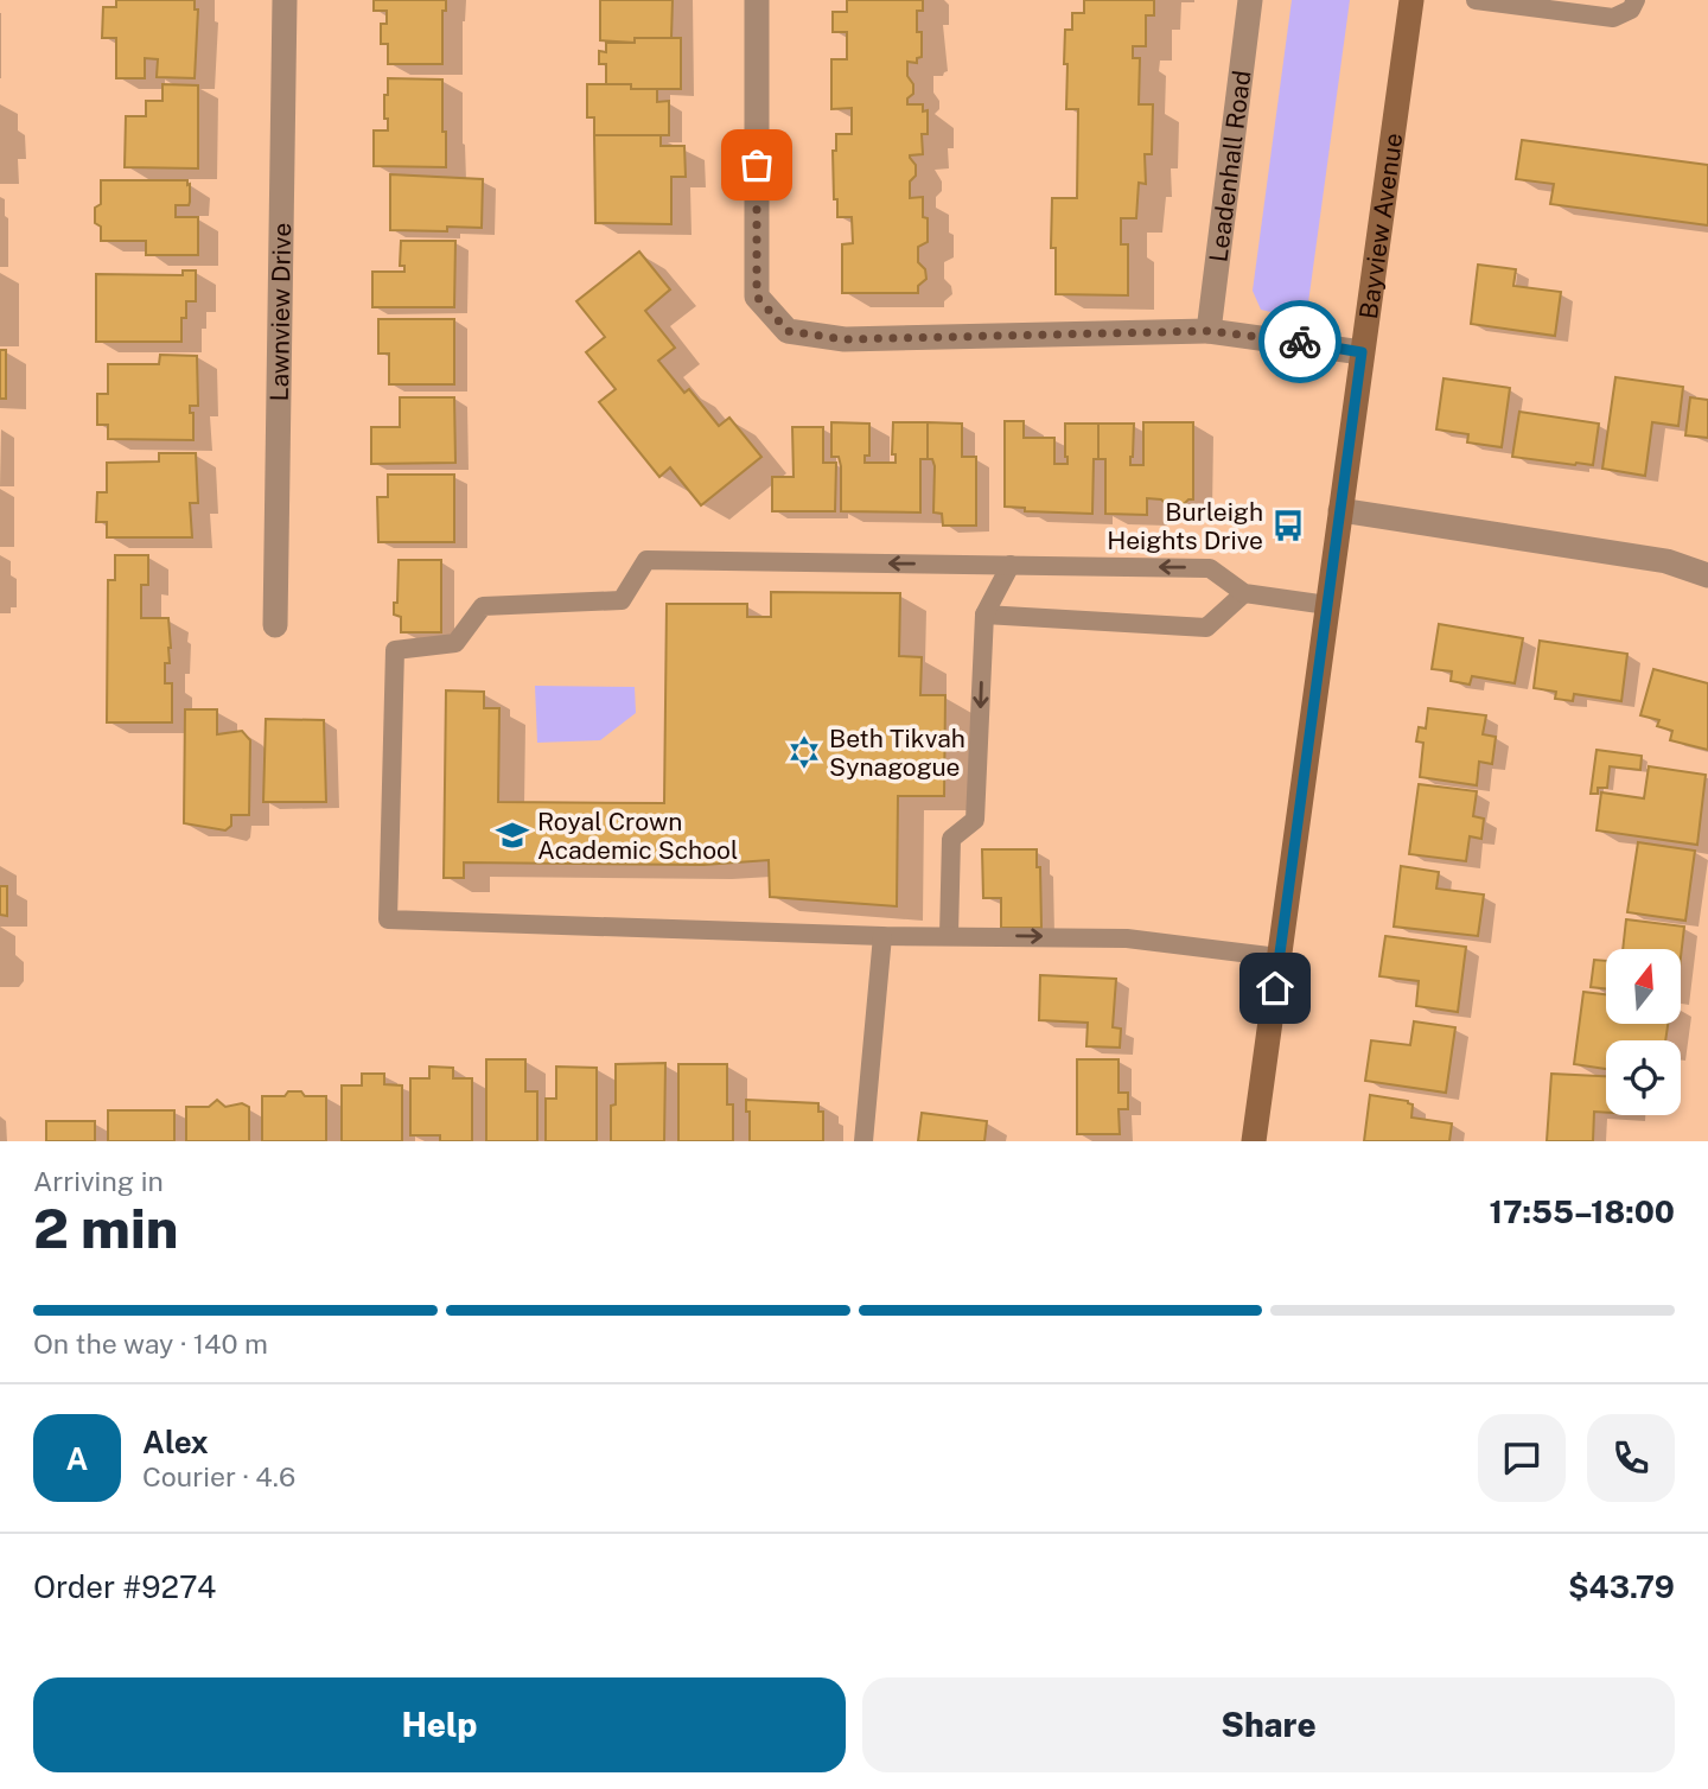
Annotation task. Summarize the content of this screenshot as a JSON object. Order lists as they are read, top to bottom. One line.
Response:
{"streets":{"main road":["Bayview Avenue"],"street":["Leadenhall Road","Lawnview Drive"]},"places":{"bus stop":["Burleigh Heights Drive"],"synagogue":["Beth Tikvah Synagogue"],"school or university":["Royal Crown Academic School"]},"north":"top","page":{"heading":["2 min","Arriving in","17:55–18:00"],"panel":["Alex","Courier · 4.6","Order #9274","$43.79"],"bar":"On the way · 140 m","round":"A","buttons":["Help","Share"]}}
